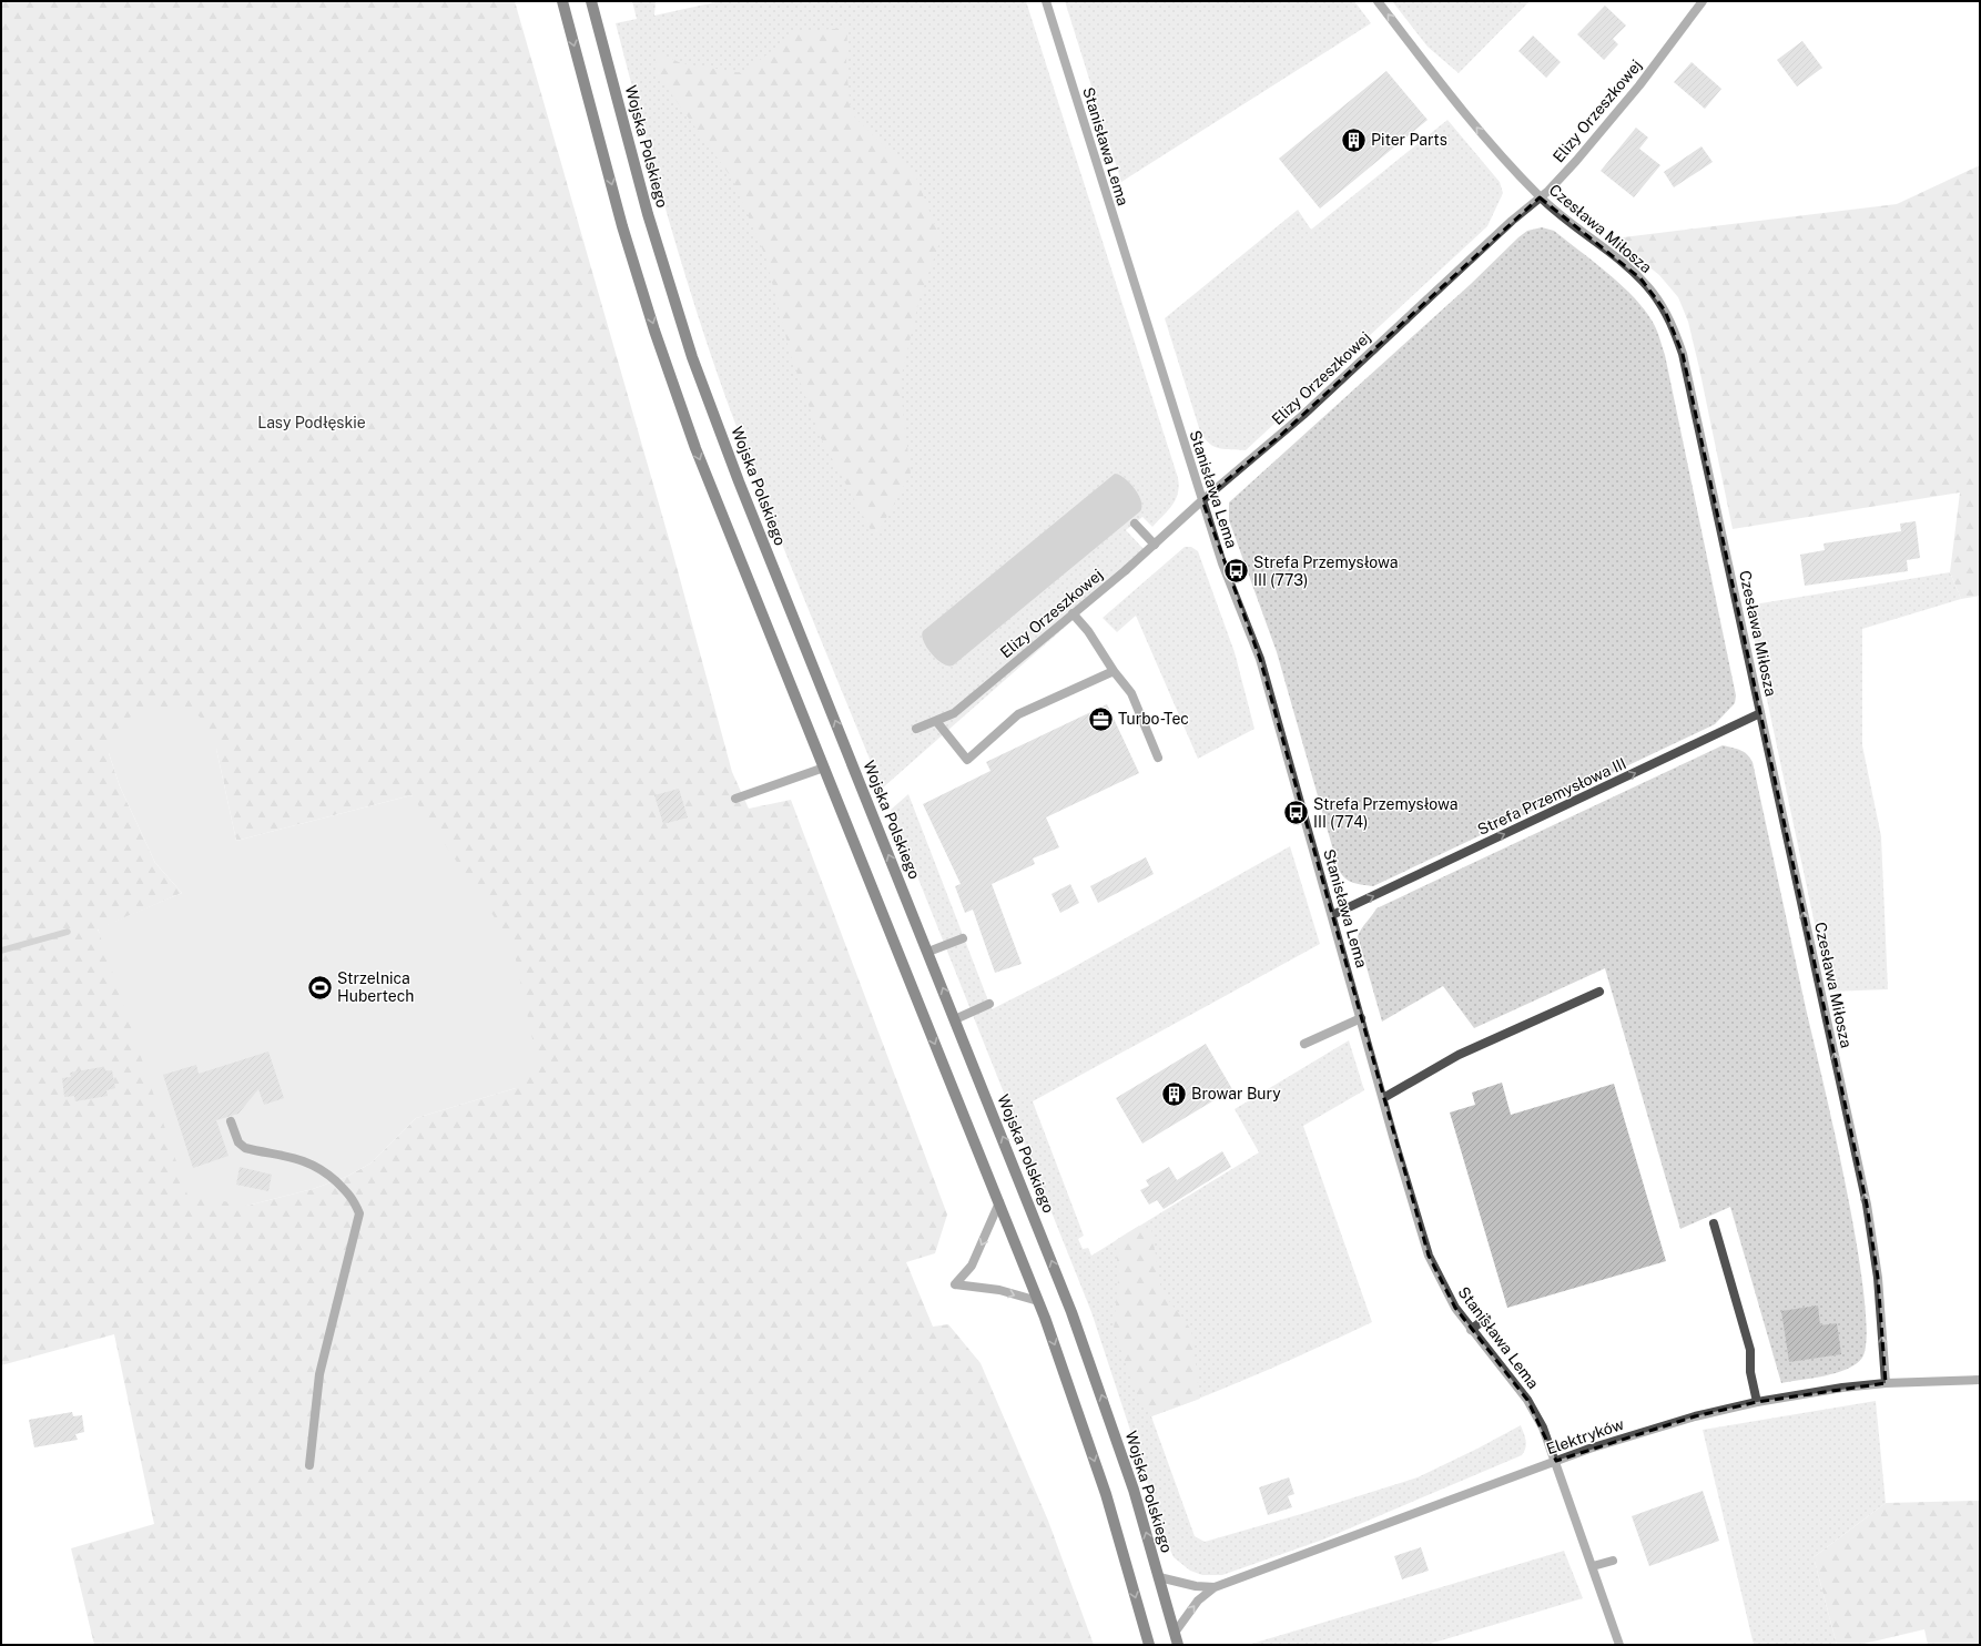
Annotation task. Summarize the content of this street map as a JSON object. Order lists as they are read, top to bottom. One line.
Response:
{"streets":{"main road":["Wojska Polskiego"],"street":["Elizy Orzeszkowej","Stanisława Lema","Czesława Miłosza","Strefa Przemysłowa III","Elektryków"]},"crossings":[["Elizy Orzeszkowej","Stanisława Lema"],["Elizy Orzeszkowej","Czesława Miłosza"],["Wojska Polskiego","Elektryków"],["Stanisława Lema","Strefa Przemysłowa III"],["Stanisława Lema","Elektryków"],["Czesława Miłosza","Strefa Przemysłowa III"],["Czesława Miłosza","Elektryków"]],"one_way":["Czesława Miłosza","Strefa Przemysłowa III"],"parks":["Lasy Podłęskie"],"places":{"building":["Piter Parts","Browar Bury"],"bus stop":["Strefa Przemysłowa III (773)","Strefa Przemysłowa III (774)"],"office":["Turbo-Tec"],"sports":["Strzelnica Hubertech"]}}
